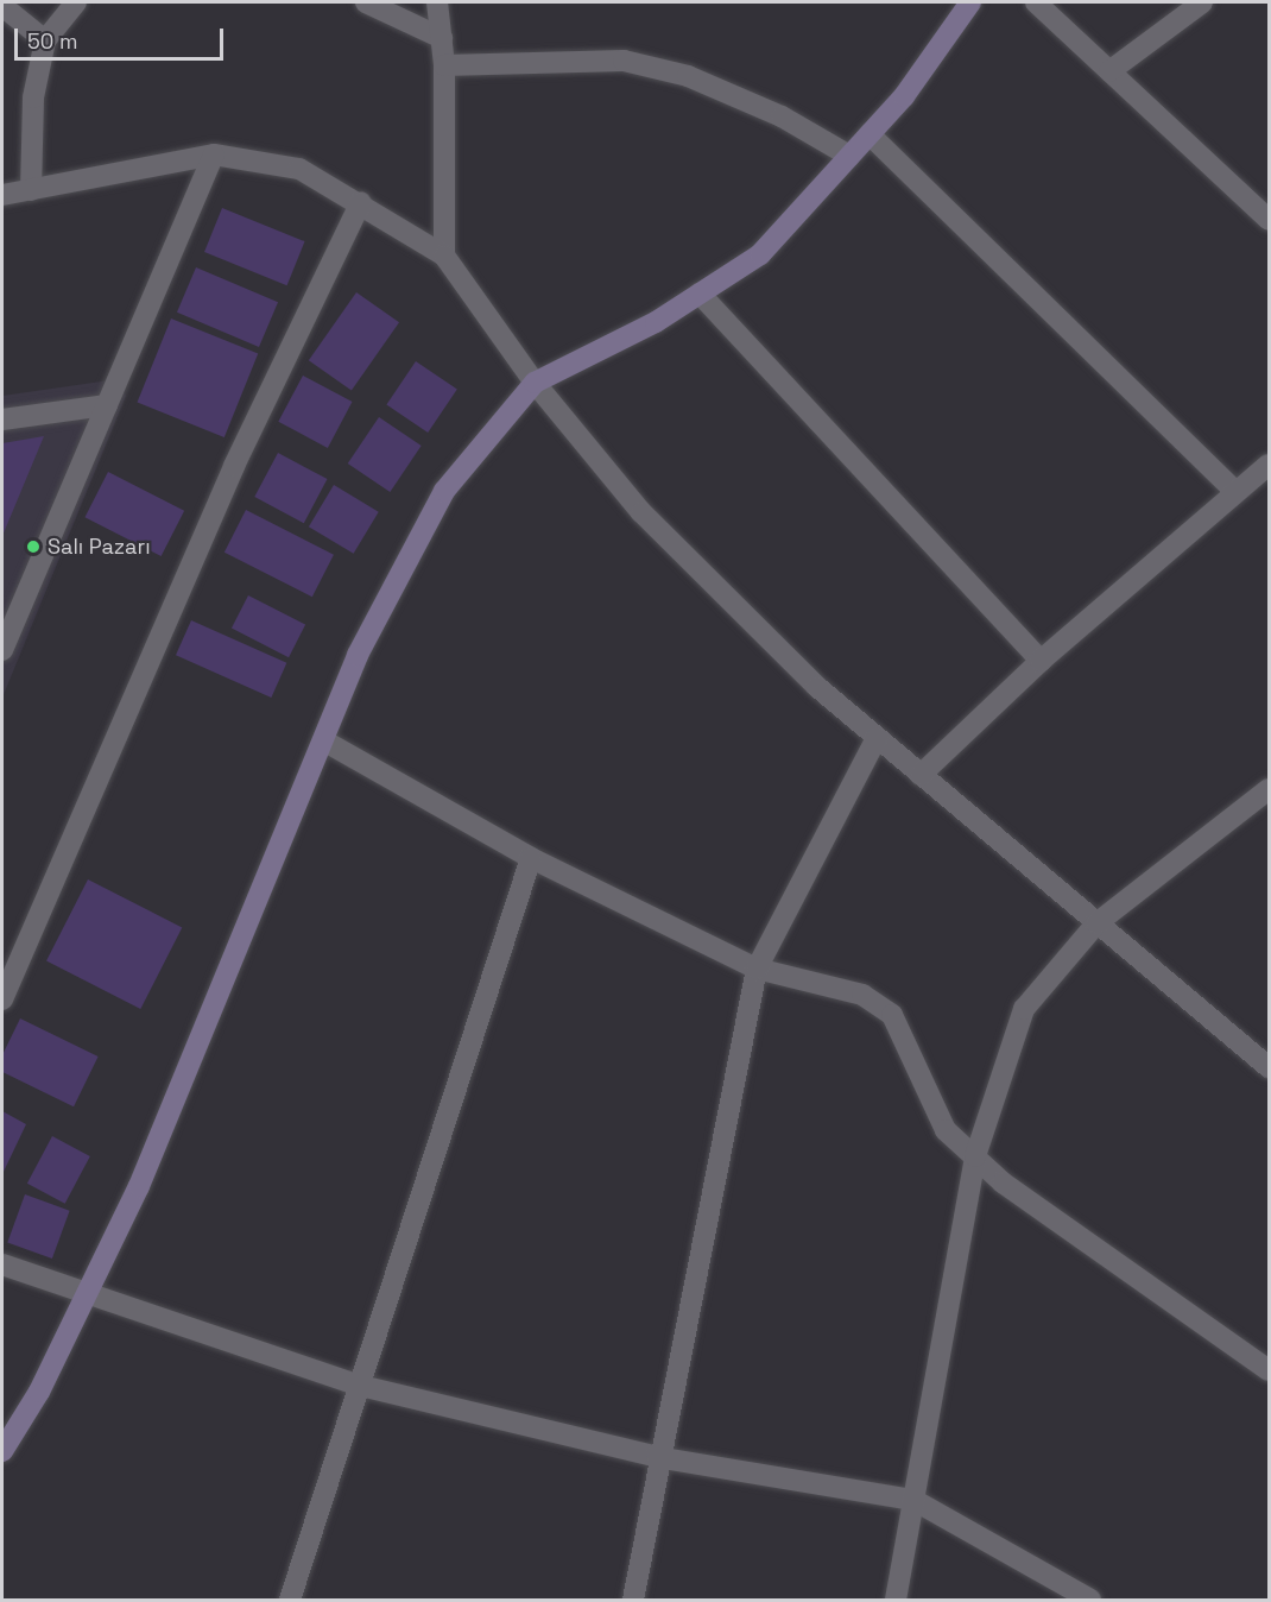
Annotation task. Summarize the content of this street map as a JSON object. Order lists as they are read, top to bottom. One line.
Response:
{"places":["Salı Pazarı"],"scale_bar":"50 m"}
